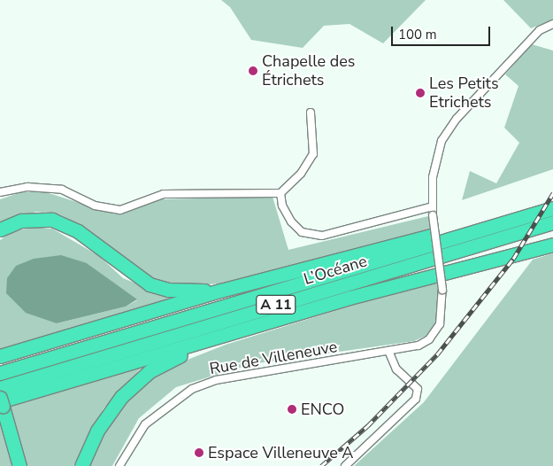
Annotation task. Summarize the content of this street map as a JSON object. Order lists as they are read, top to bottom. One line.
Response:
{"streets":{"highway":["L’Océane","A 11"],"street":["Rue de Villeneuve"]},"places":["Chapelle des Étrichets","Les Petits Etrichets","ENCO","Espace Villeneuve A"],"scale_bar":"100 m"}
